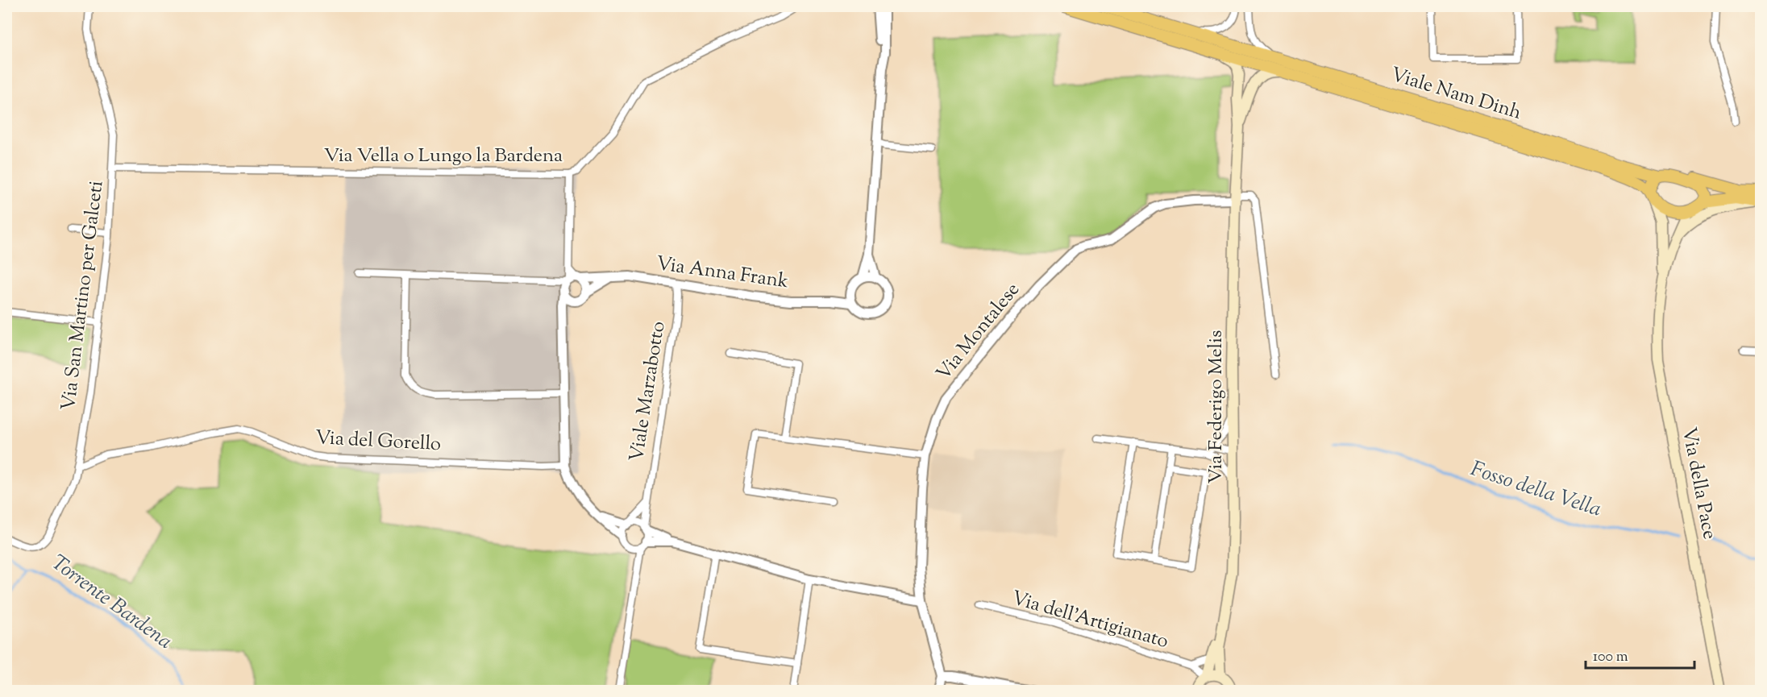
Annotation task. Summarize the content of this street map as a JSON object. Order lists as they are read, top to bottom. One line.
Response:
{"streets":{"main road":["Viale Nam Dinh","Via Federigo Melis","Via della Pace"],"street":["Via Vella o Lungo la Bardena","Via Anna Frank","Via San Martino per Galceti","Via Montalese","Viale Marzabotto","Via del Gorello","Via dell'Artigianato"]},"crossings":[["Via Vella o Lungo la Bardena","Via San Martino per Galceti"],["Via Anna Frank","Viale Marzabotto"],["Via San Martino per Galceti","Via del Gorello"],["Via Montalese","Via Federigo Melis"],["Via Federigo Melis","Via dell'Artigianato"]],"water":["Fosso della Vella","Torrente Bardena"],"scale_bar":"100 m"}
